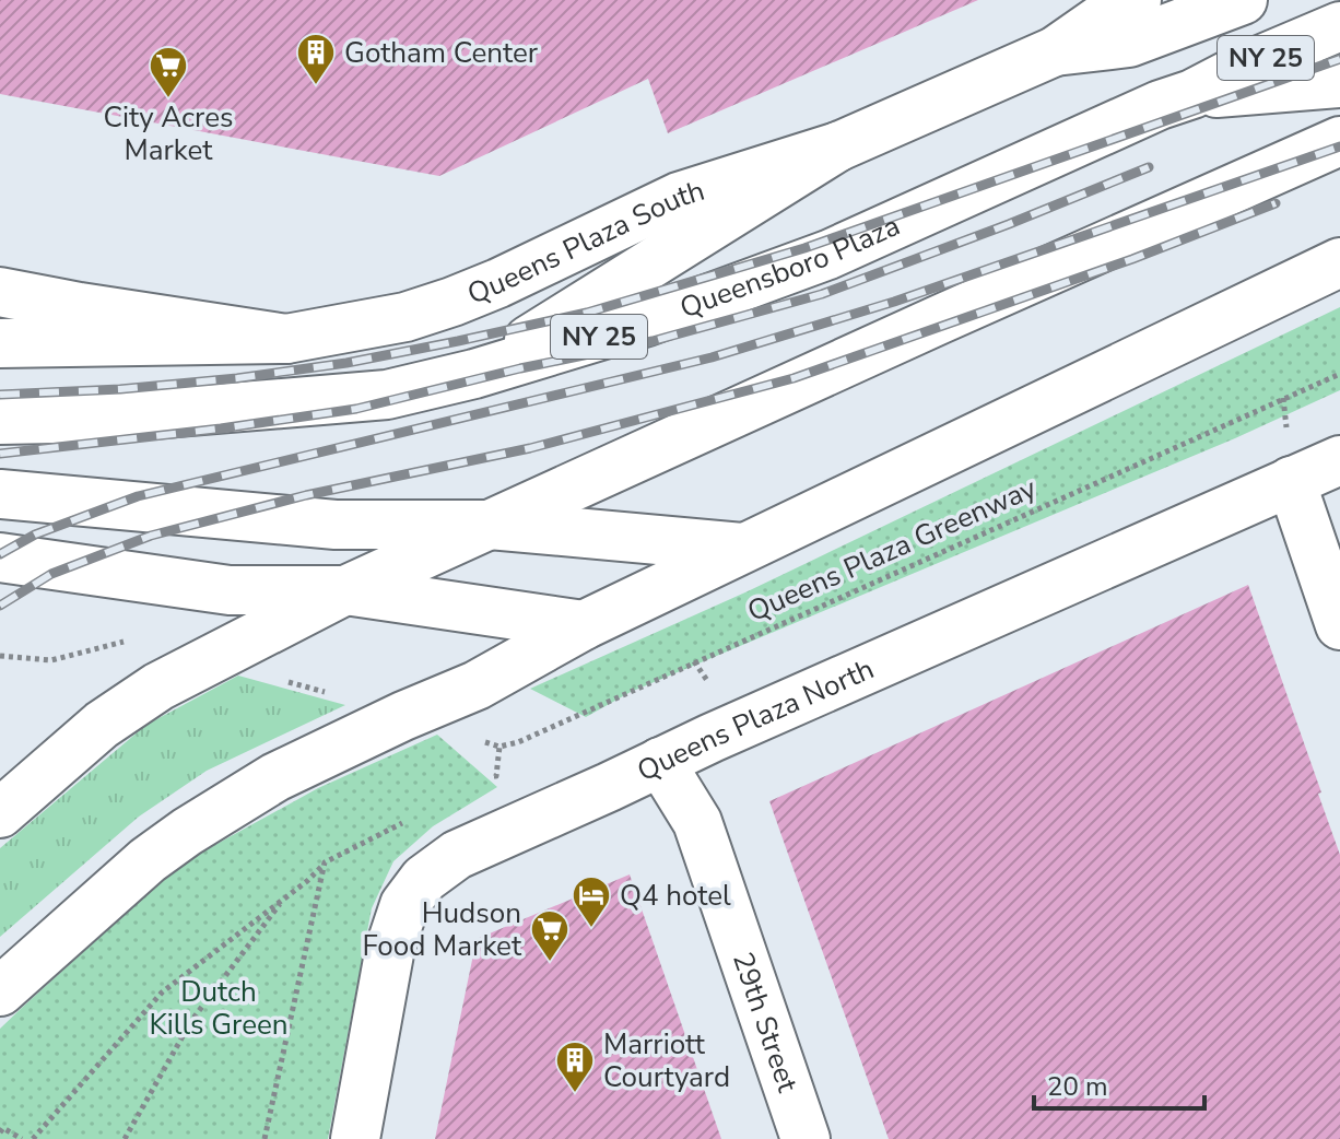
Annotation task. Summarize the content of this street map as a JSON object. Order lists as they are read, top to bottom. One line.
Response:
{"streets":{"main road":["NY 25","Queens Plaza South","Queensboro Plaza","Queens Plaza North","29th Street"],"path":["Queens Plaza Greenway"]},"crossings":[["NY 25","Queensboro Plaza"],["Queens Plaza North","29th Street"]],"parks":["Dutch Kills Green"],"places":{"building":["Gotham Center","Marriott Courtyard"],"supermarket":["City Acres Market","Hudson Food Market"],"hotel":["Q4 hotel"]},"scale_bar":"20 m"}
